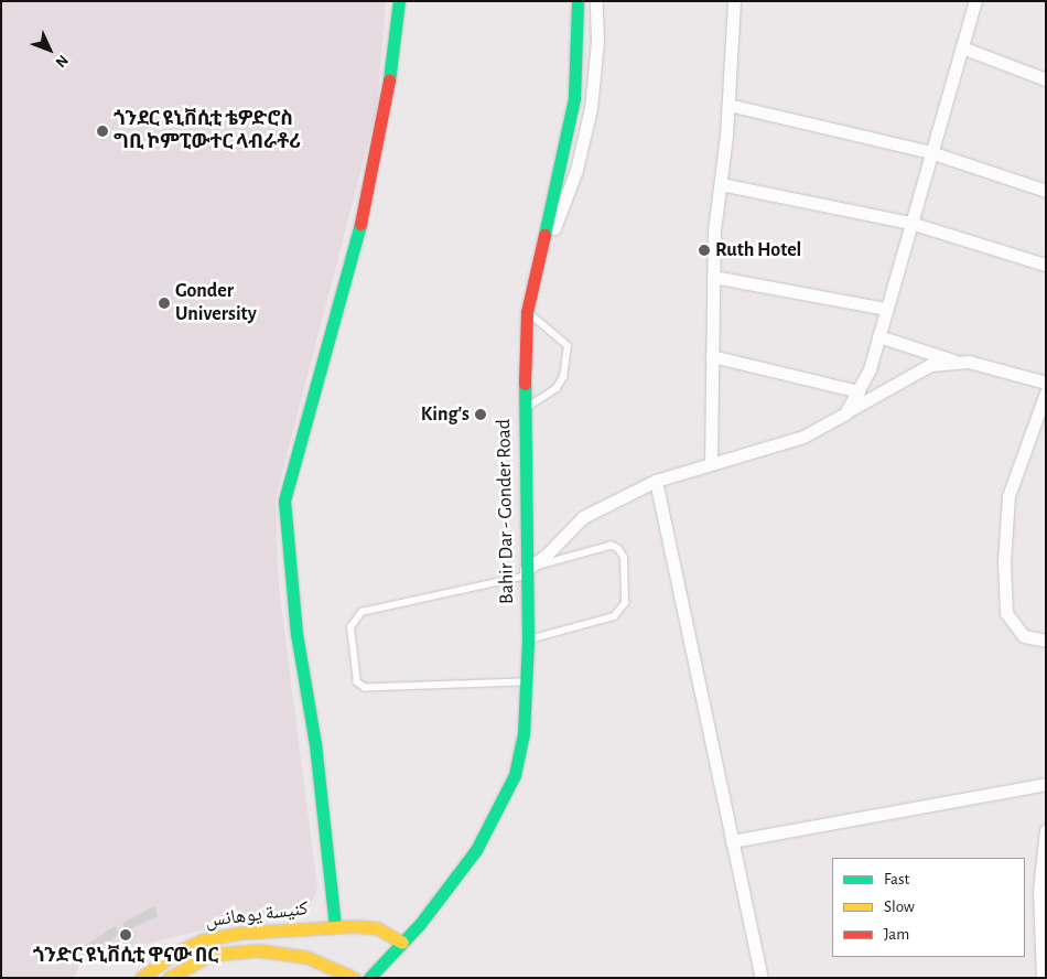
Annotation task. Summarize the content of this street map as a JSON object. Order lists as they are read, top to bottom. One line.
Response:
{"streets":{"main road":["Bahir Dar - Gonder Road","كنيسة يوهانس"]},"crossings":[["Bahir Dar - Gonder Road","كنيسة يوهانس"]],"places":["ጎንደር ዩኒቨሲቲ ቴዎድሮስ ግቢ ኮምፒውተር ላብራቶሪ","Ruth Hotel","Gonder University","King's","ጎንድር ዩኒቨሲቲ ዋናው በር"],"legend":["Fast","Slow","Jam"],"north":"bottom right"}
